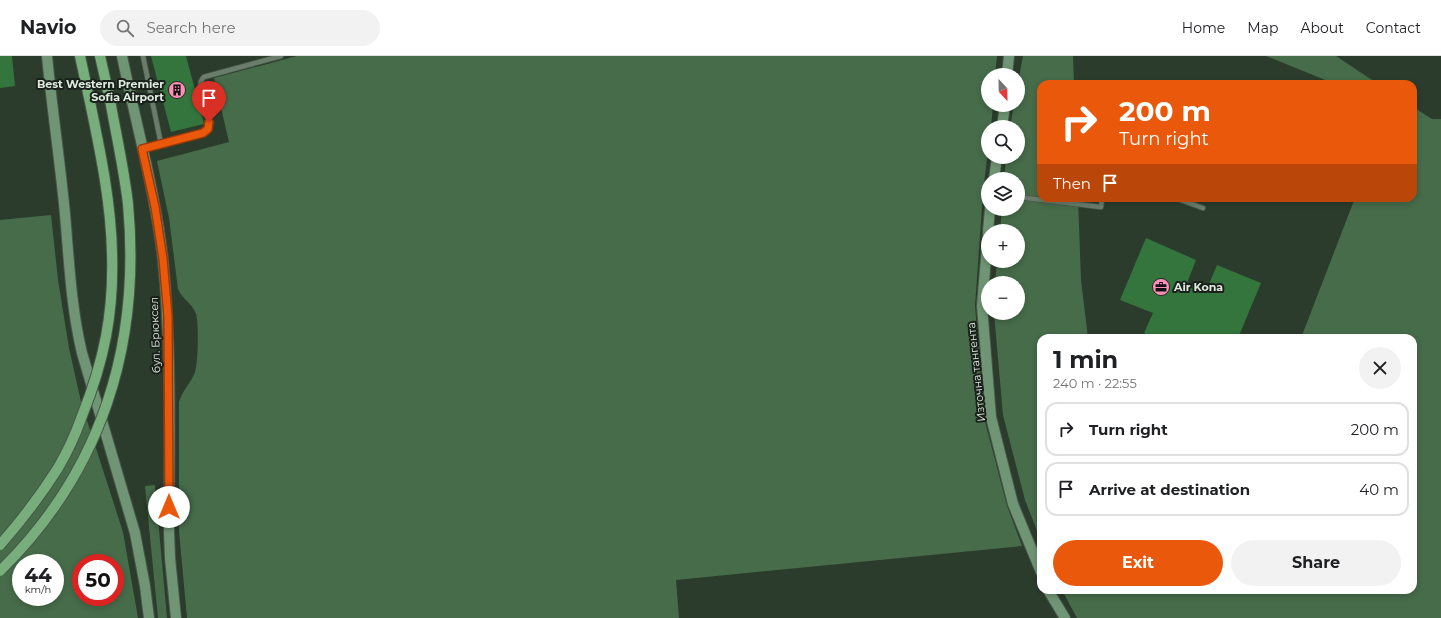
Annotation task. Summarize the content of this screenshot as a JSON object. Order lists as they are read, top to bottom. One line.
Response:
{"streets":{"main road":["бул. Брюксел","Източна тангента"]},"places":{"building":["Best Western Premier Sofia Airport"],"office":["Air Kona"]},"north":"bottom","page":{"header":"Navio","search":"Search here","nav":["Home","Map","About","Contact"],"map_buttons":["+","−"],"turn":["200 m","Turn right"],"then":"Then","heading":["1 min","240 m · 22:55"],"list":[{"name":"Turn right","value":"200 m"},{"name":"Arrive at destination","value":"40 m"}],"buttons":["Exit","Share"],"speed":"44 km/h","limit":"50"}}
